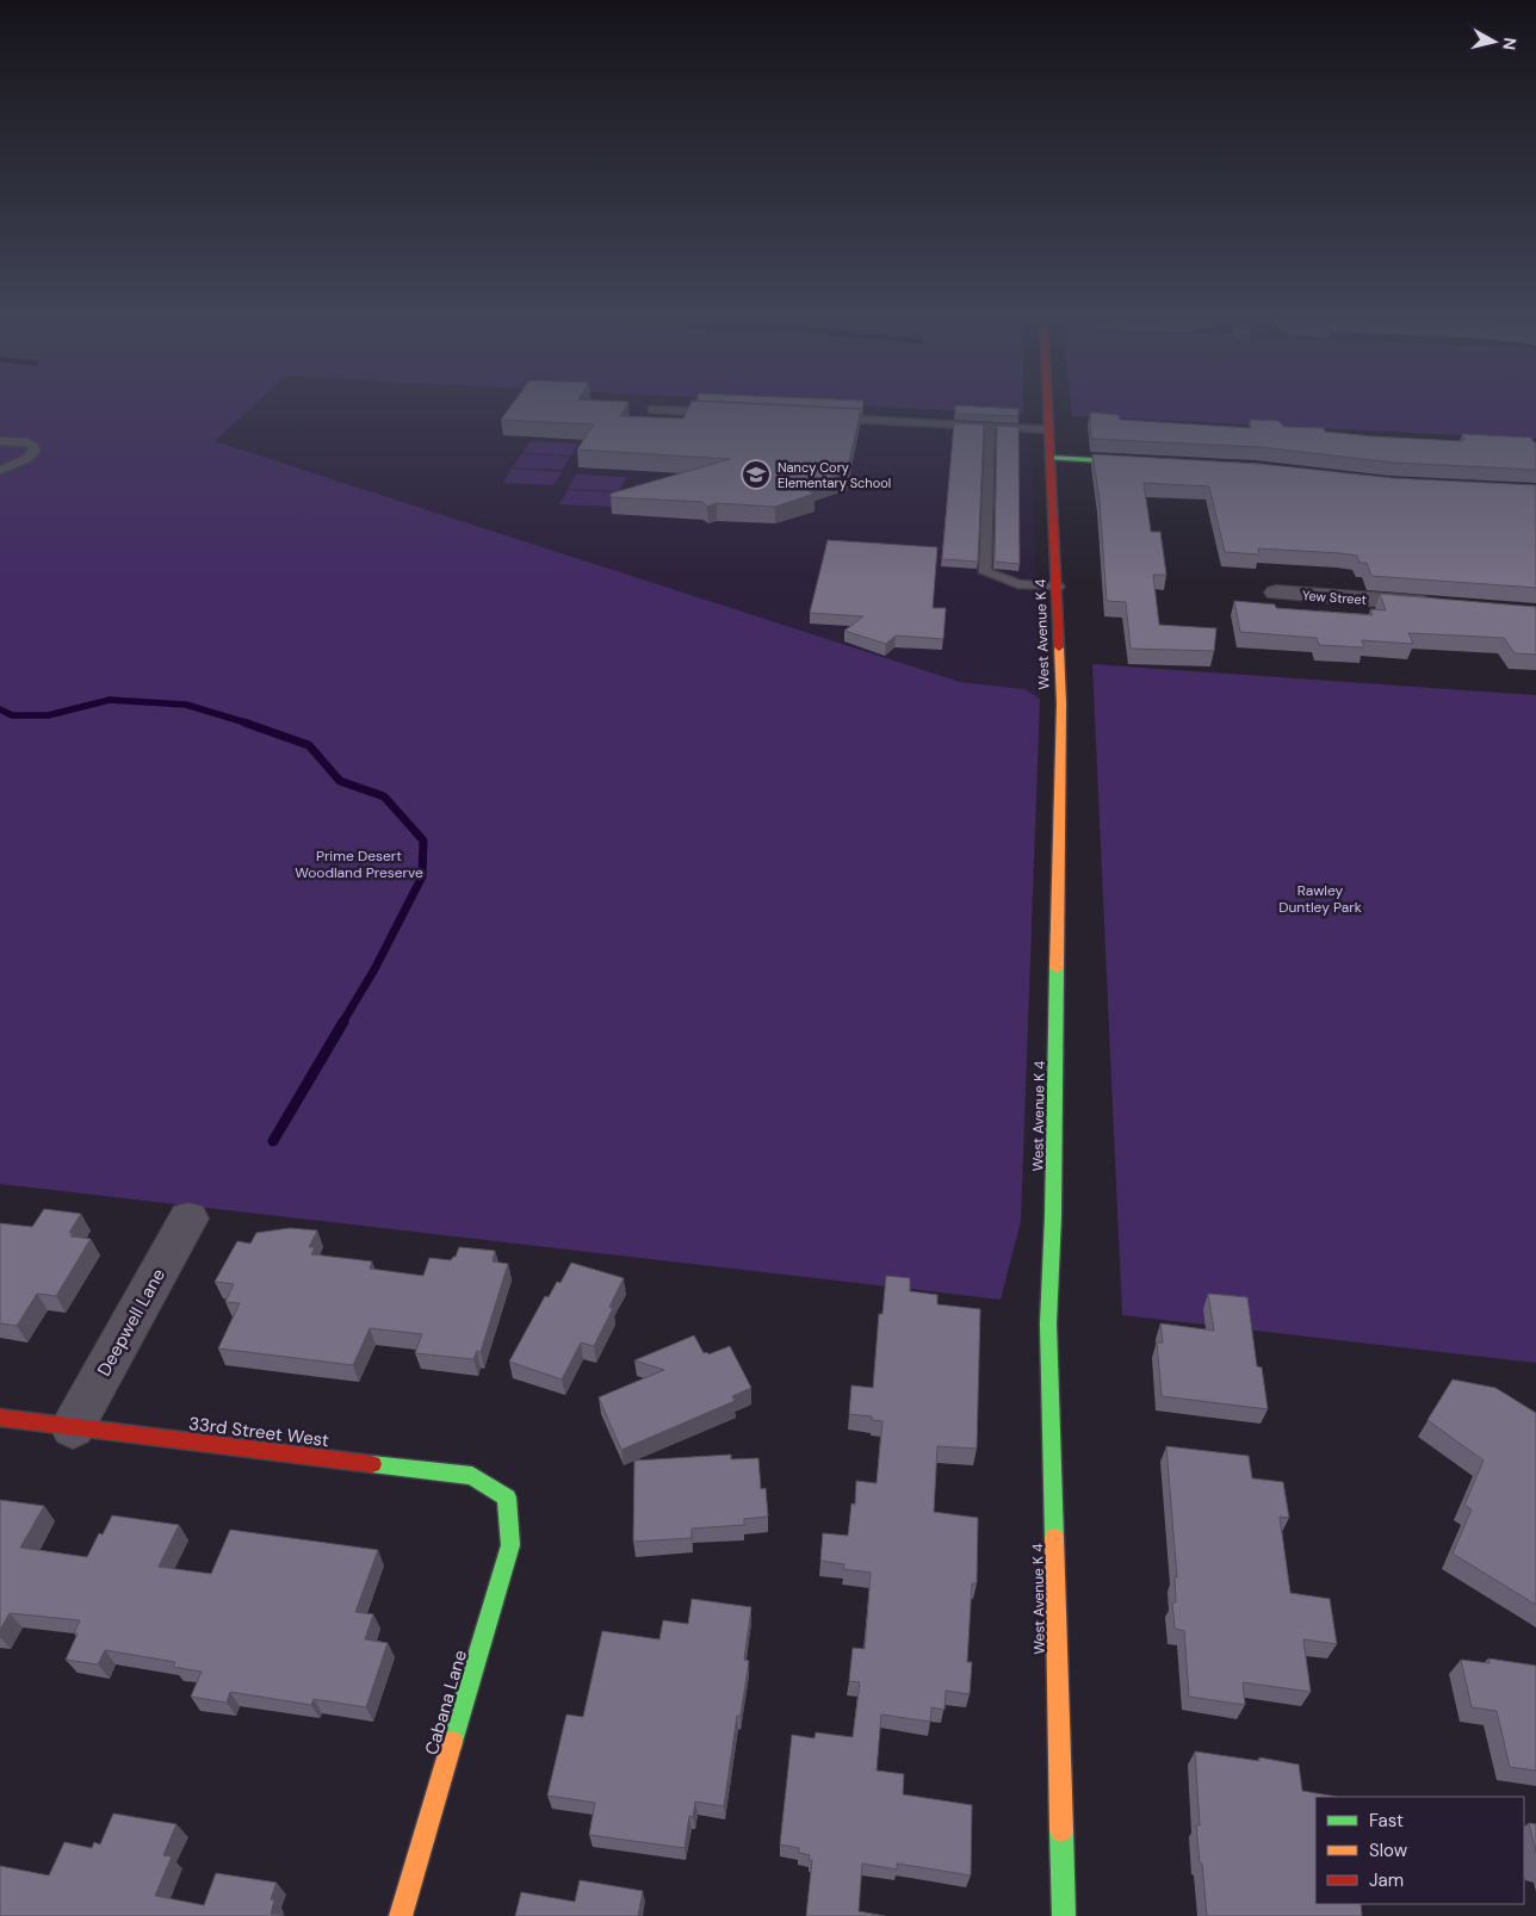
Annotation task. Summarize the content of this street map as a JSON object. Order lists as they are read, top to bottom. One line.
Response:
{"streets":{"street":["Yew Street","West Avenue K 4","Deepwell Lane","33rd Street West","Cabana Lane"]},"crossings":[["Deepwell Lane","33rd Street West"],["33rd Street West","Cabana Lane"]],"parks":["Prime Desert Woodland Preserve","Rawley Duntley Park"],"places":{"school or university":["Nancy Cory Elementary School"]},"legend":["Fast","Slow","Jam"],"north":"right"}
